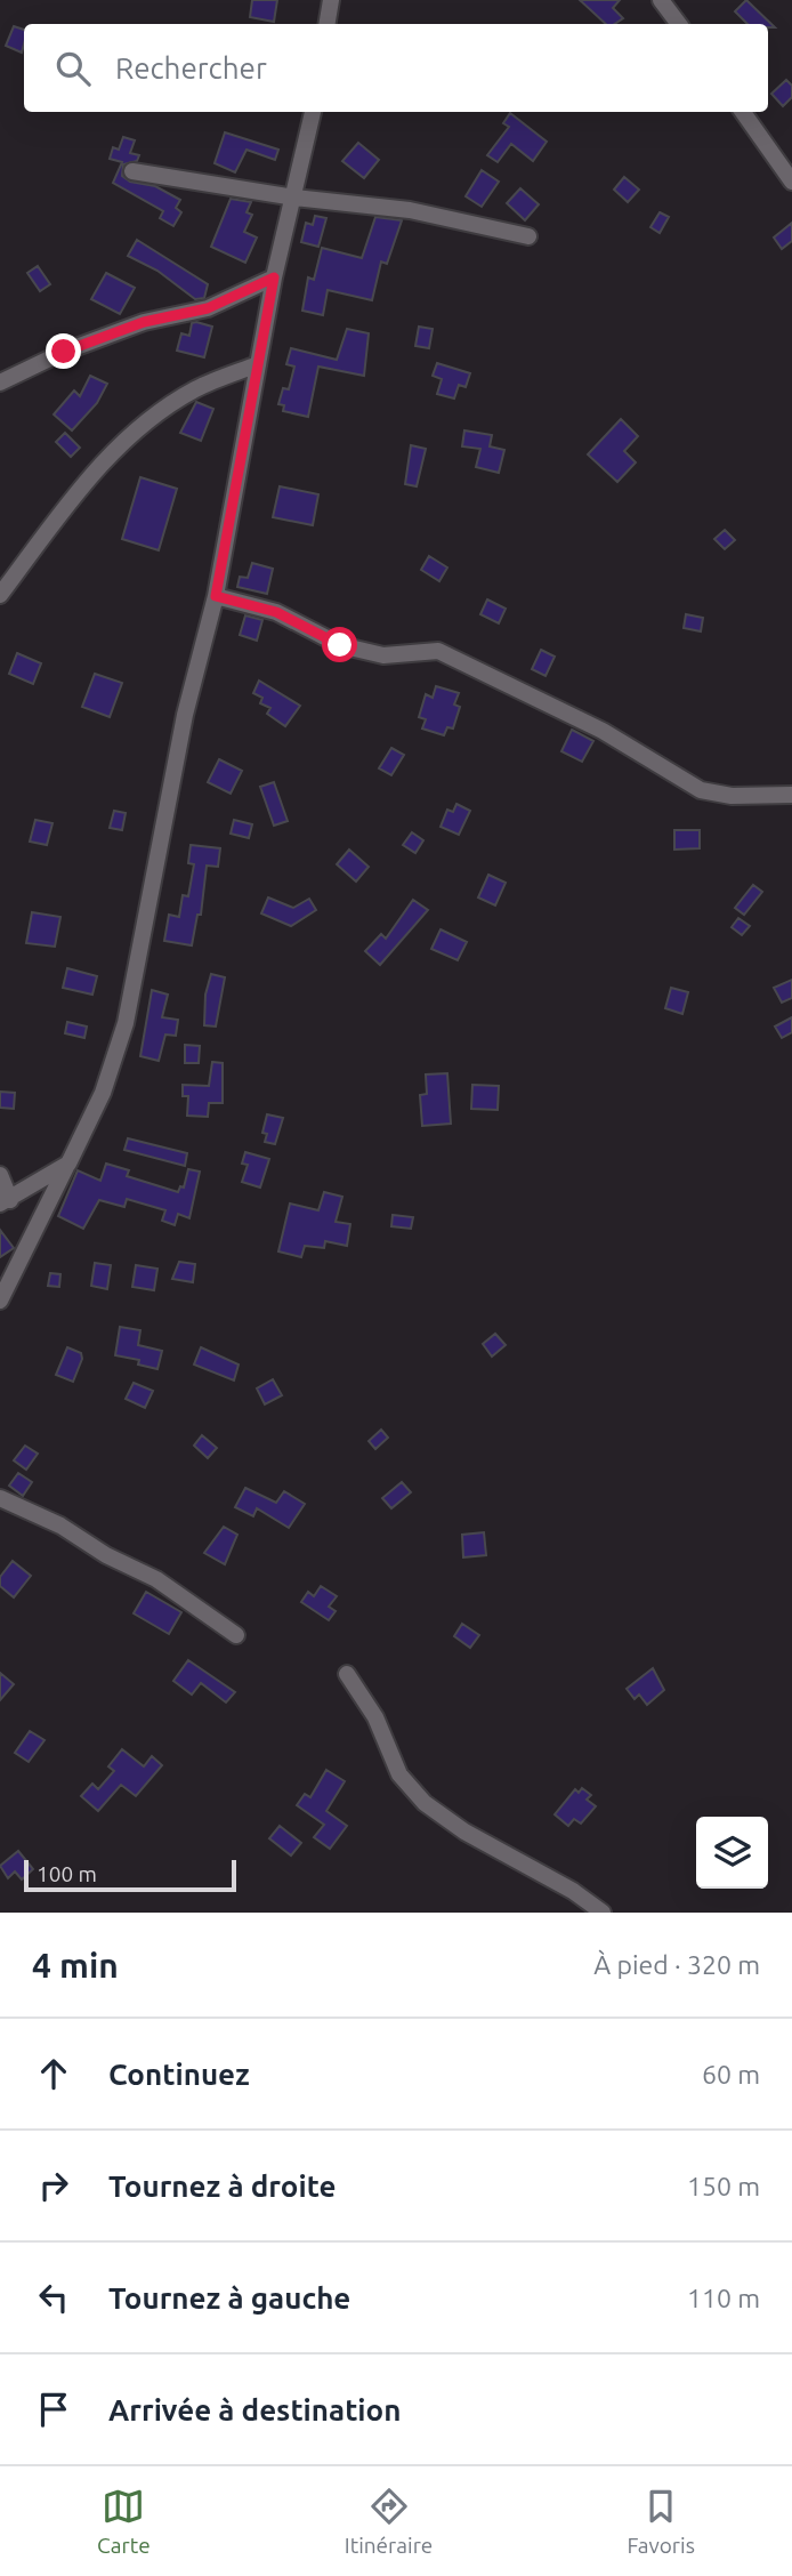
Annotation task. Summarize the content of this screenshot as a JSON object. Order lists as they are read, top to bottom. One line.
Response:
{"scale_bar":"100 m","page":{"search":"Rechercher","scale":"100 m","heading":["4 min","À pied · 320 m"],"list":[["Continuez","60 m"],["Tournez à droite","150 m"],["Tournez à gauche","110 m"],"Arrivée à destination"],"nav":["Carte","Itinéraire","Favoris"]}}
